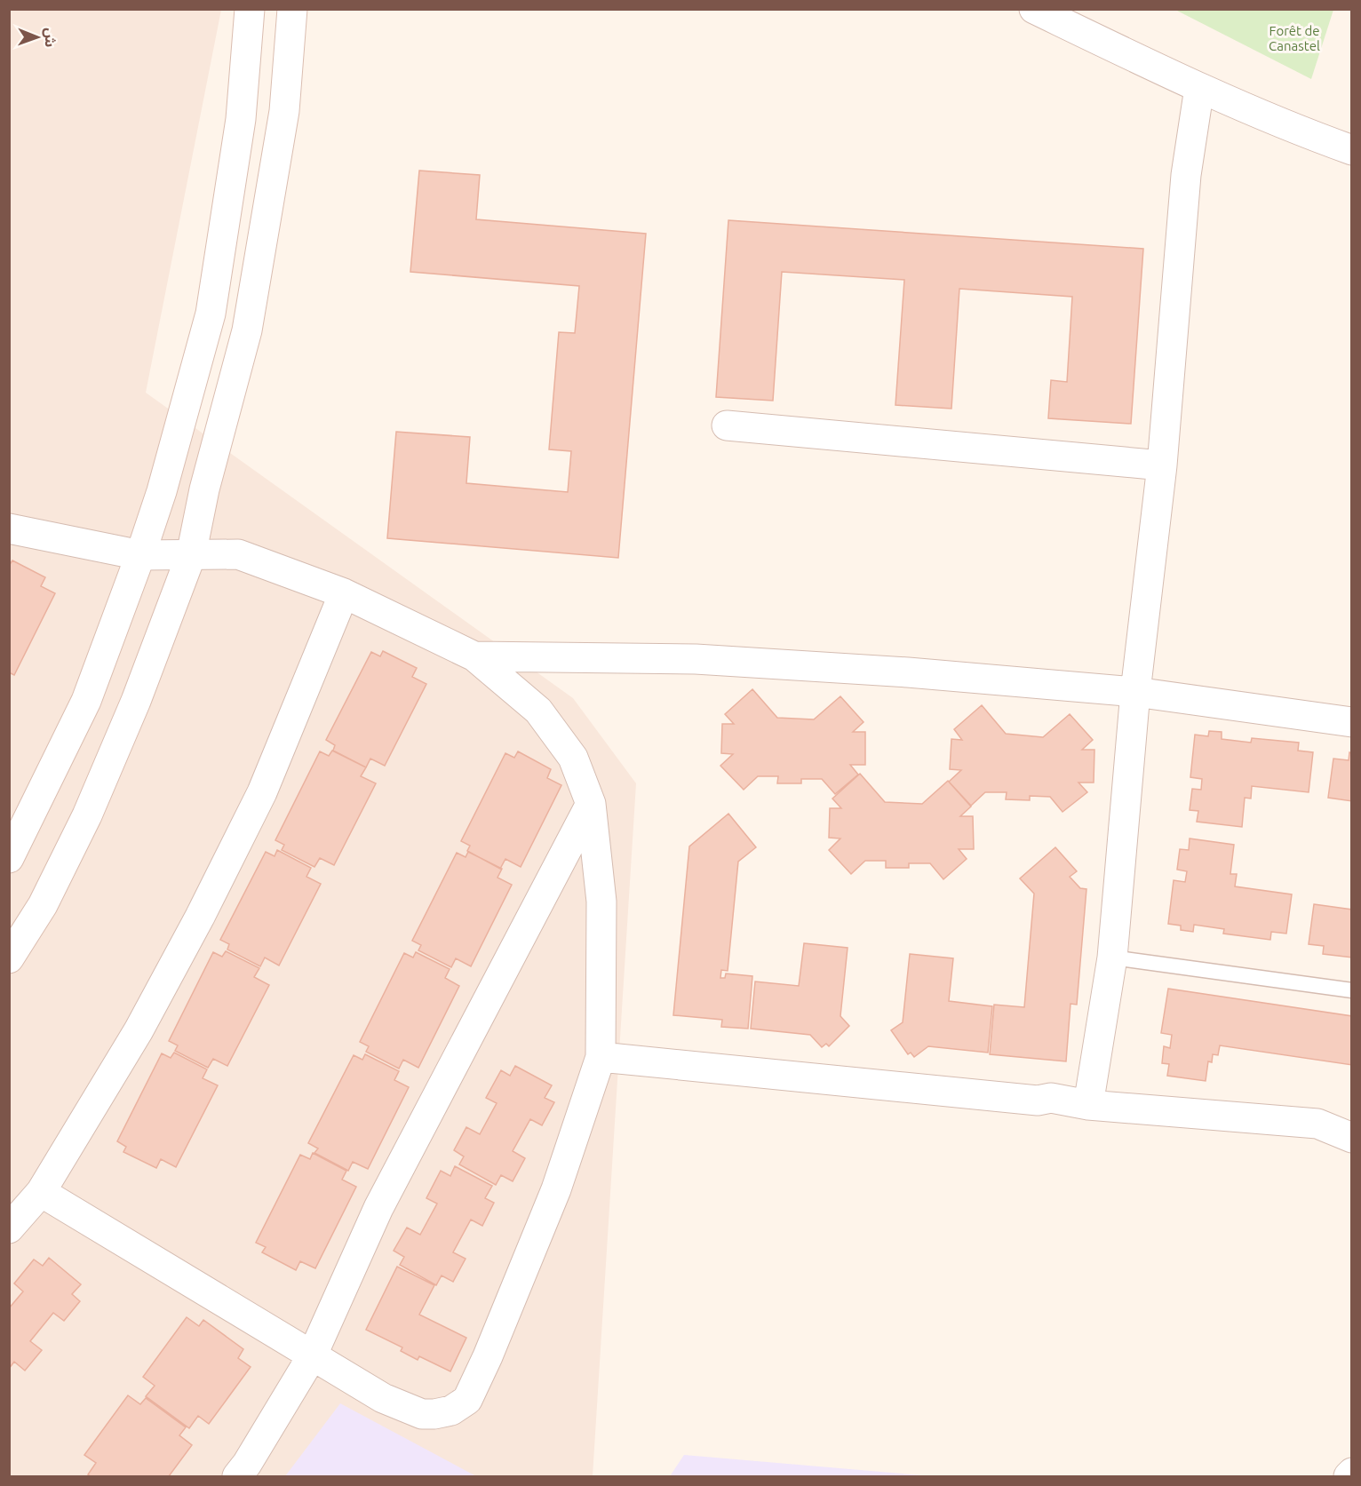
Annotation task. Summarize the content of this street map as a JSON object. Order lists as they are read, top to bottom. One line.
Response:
{"parks":["Forêt de Canastel"],"north":"right"}
